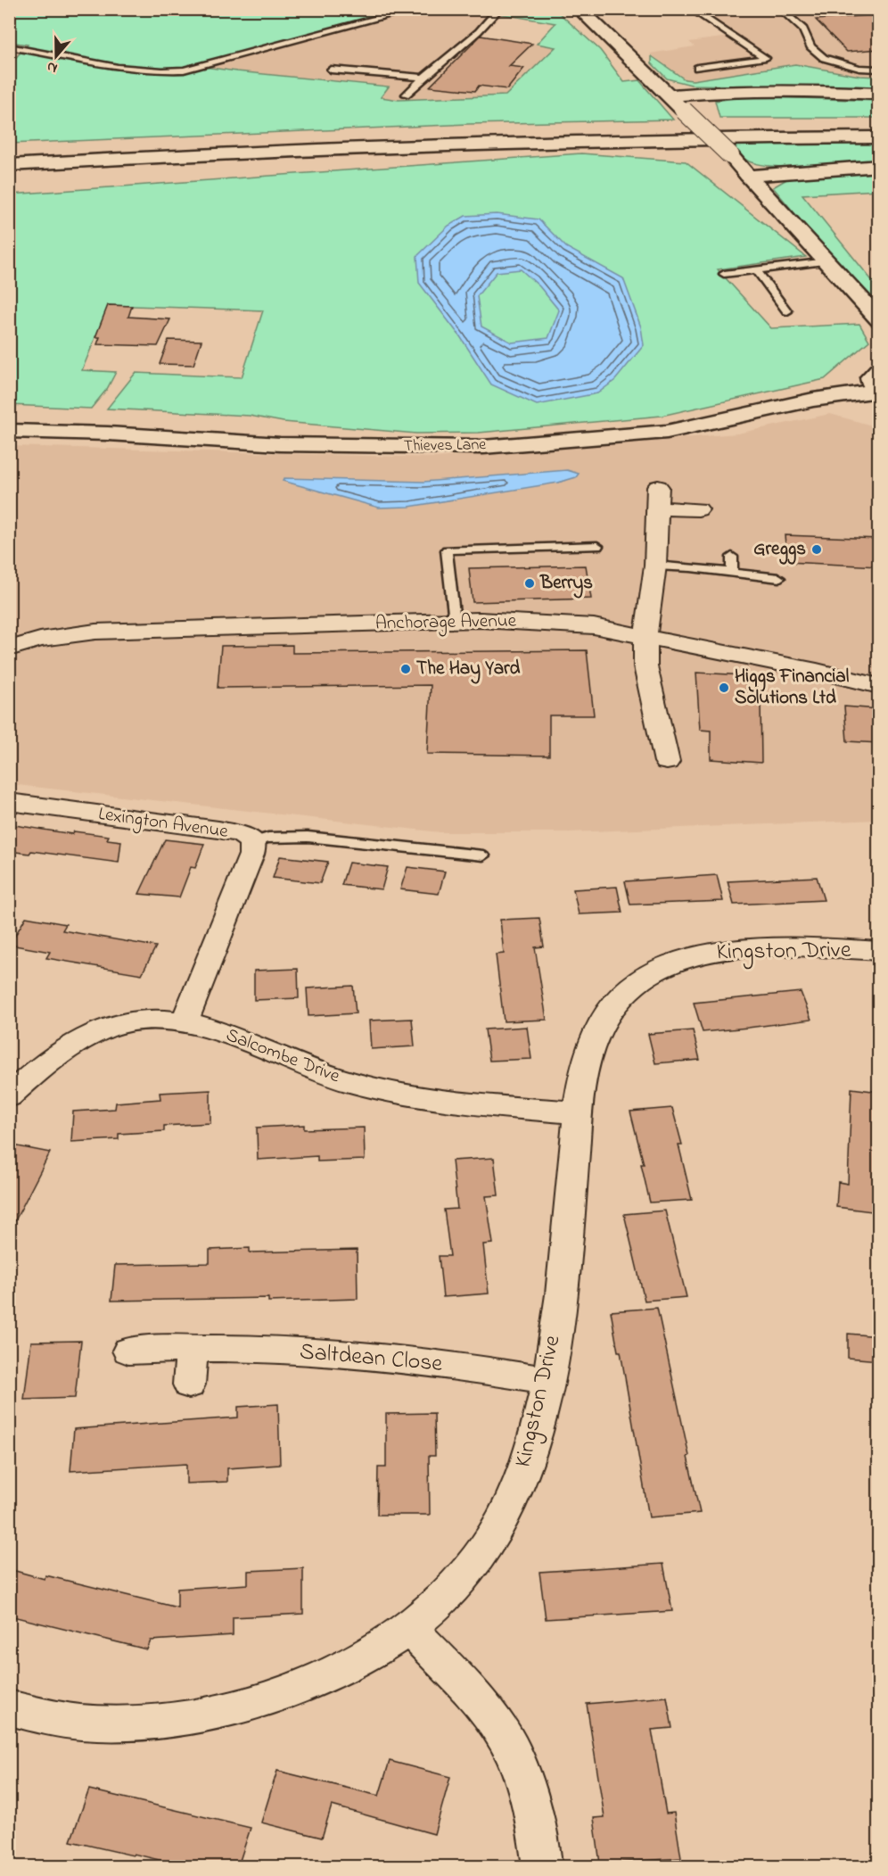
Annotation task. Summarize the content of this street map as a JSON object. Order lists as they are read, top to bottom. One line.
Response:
{"streets":{"main road":["Thieves Lane"],"street":["Anchorage Avenue","Lexington Avenue","Kingston Drive","Salcombe Drive","Saltdean Close"]},"crossings":[["Lexington Avenue","Salcombe Drive"],["Kingston Drive","Salcombe Drive"],["Kingston Drive","Saltdean Close"]],"places":["Greggs","Berrys","The Hay Yard","Higgs Financial Solutions Ltd"],"north":"bottom"}
